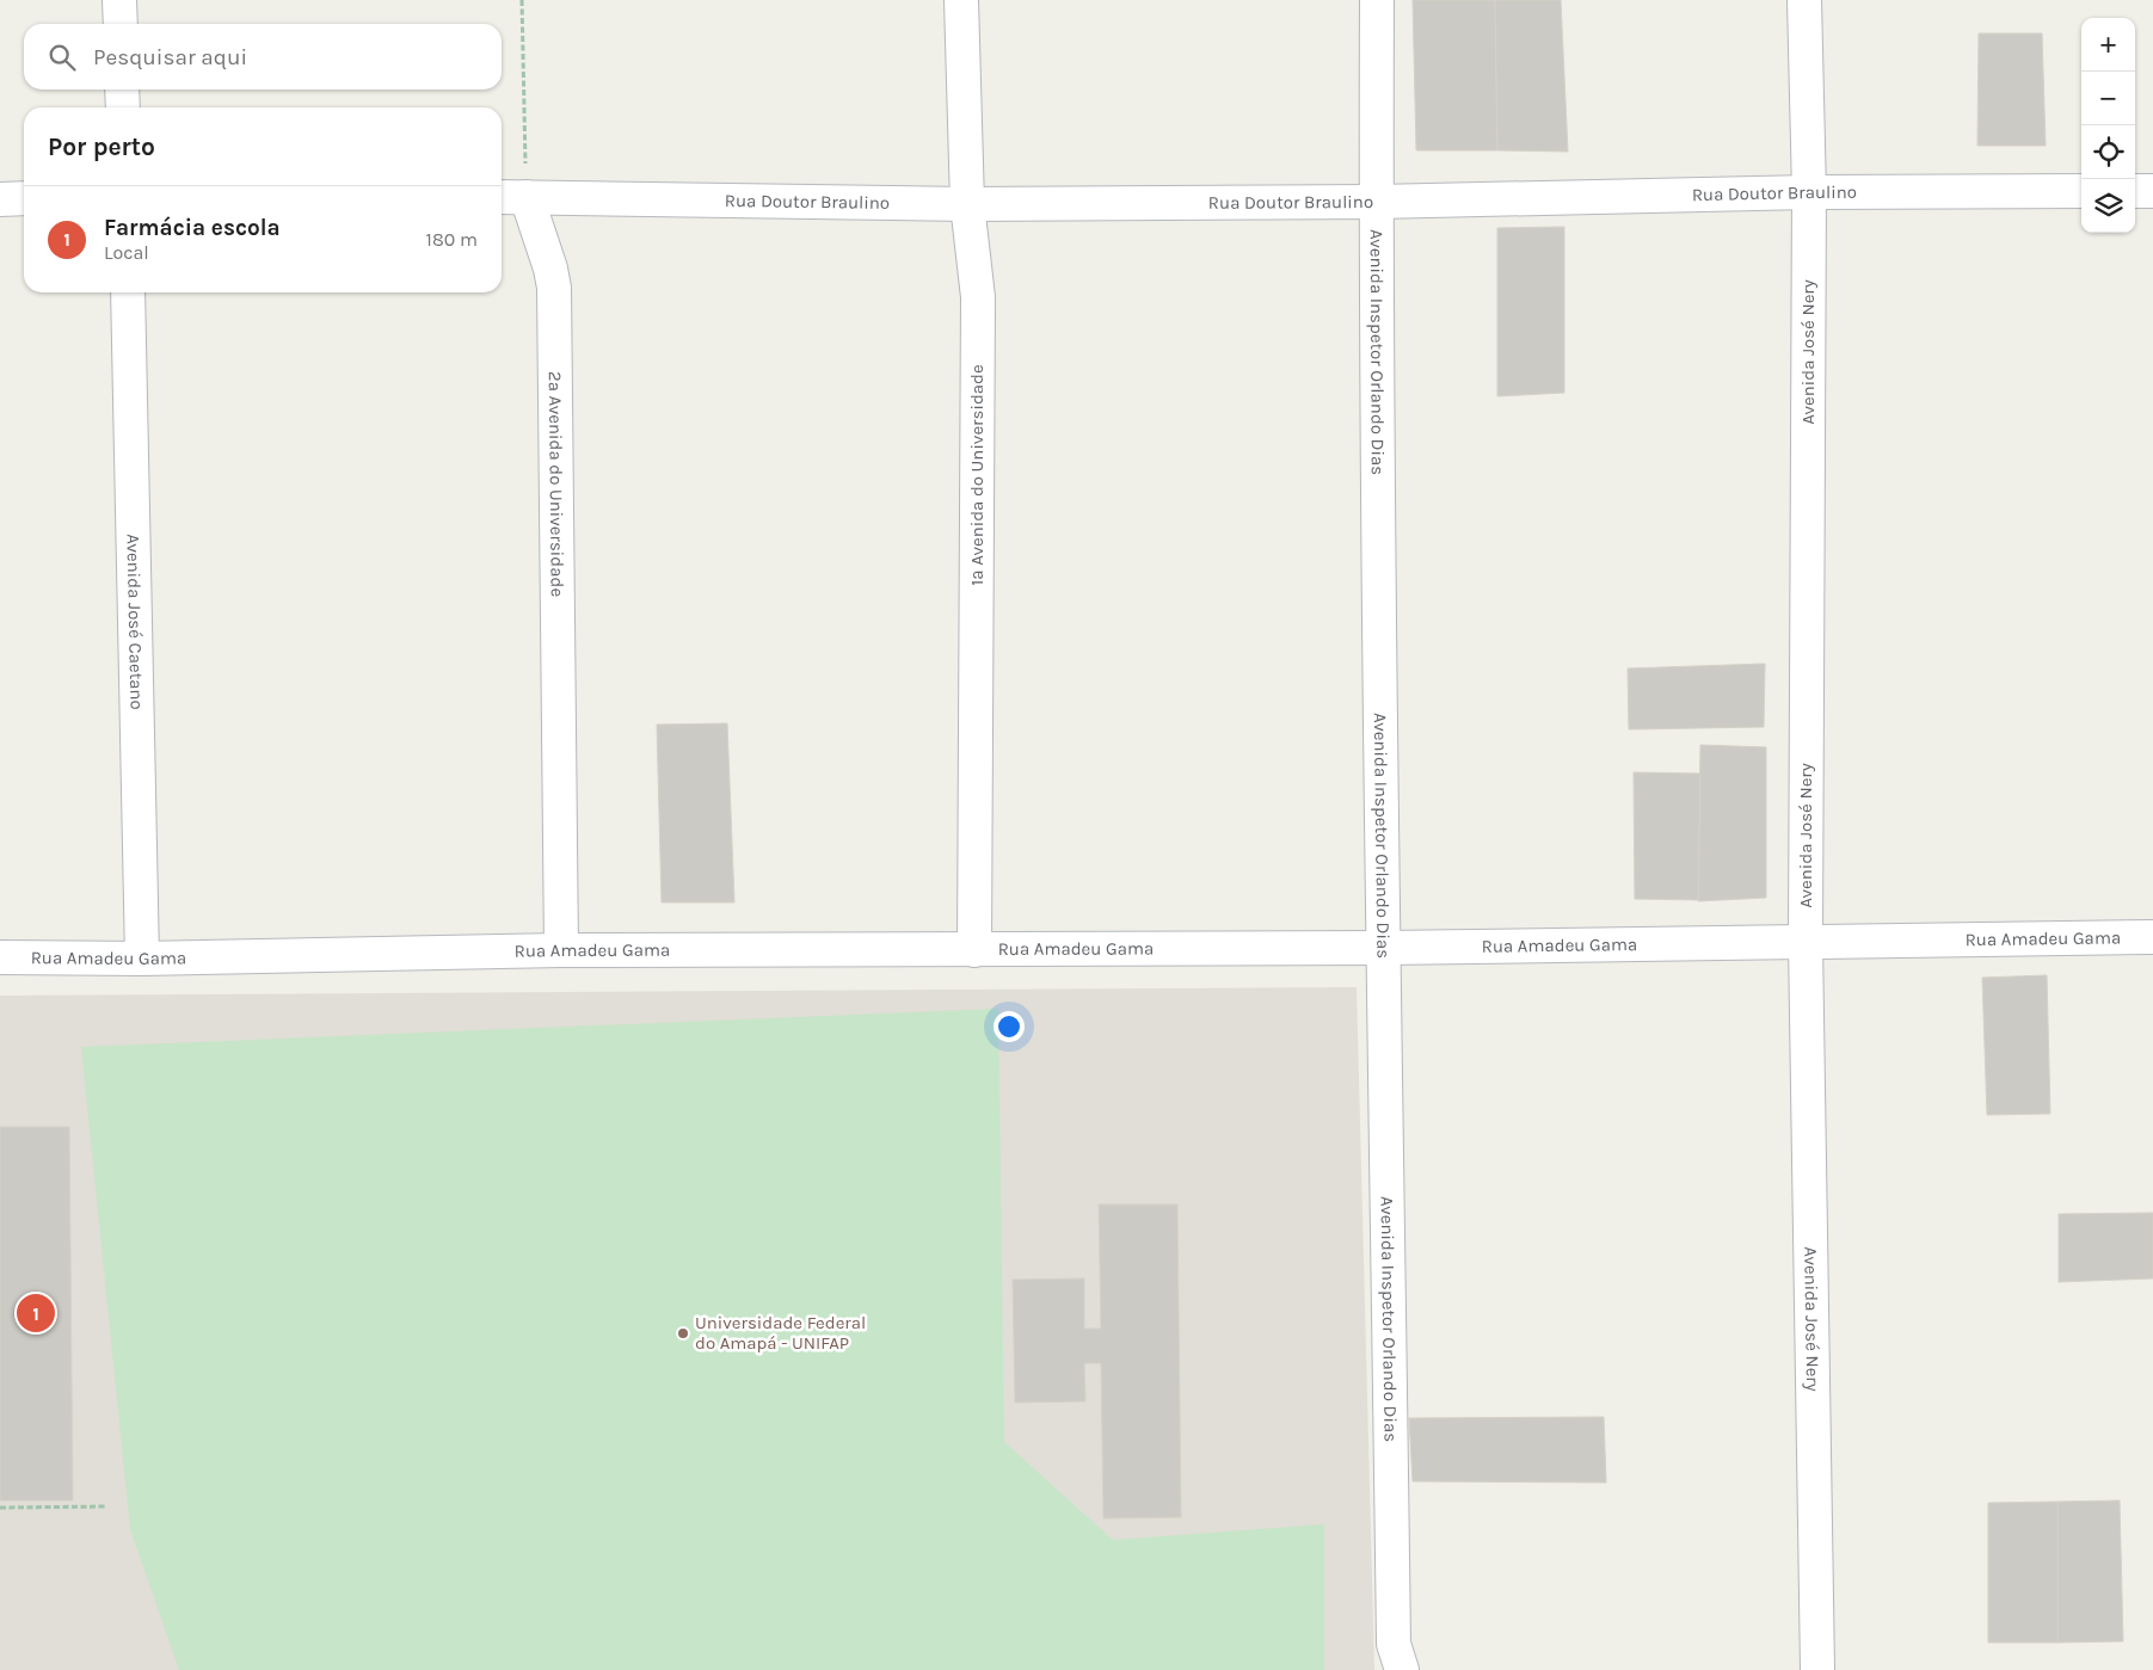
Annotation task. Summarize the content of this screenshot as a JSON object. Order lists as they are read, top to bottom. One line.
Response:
{"streets":{"street":["Rua Doutor Braulino","Avenida Inspetor Orlando Dias","Avenida José Nery","1ª Avenida do Universidade","2a Avenida do Universidade","Avenida José Caetano","Rua Amadeu Gama"]},"crossings":[["Rua Doutor Braulino","Avenida Inspetor Orlando Dias"],["Rua Doutor Braulino","Avenida José Nery"],["Rua Doutor Braulino","1ª Avenida do Universidade"],["Rua Doutor Braulino","2a Avenida do Universidade"],["Avenida Inspetor Orlando Dias","Rua Amadeu Gama"],["Avenida José Nery","Rua Amadeu Gama"],["1ª Avenida do Universidade","Rua Amadeu Gama"],["2a Avenida do Universidade","Rua Amadeu Gama"],["Avenida José Caetano","Rua Amadeu Gama"]],"places":["Universidade Federal do Amapá - UNIFAP"],"page":{"map_buttons":["+","−"],"search":"Pesquisar aqui","heading":"Por perto","list":[{"mark":"1","name":"Farmácia escola","note":"Local","value":"180 m"}],"pins":"1"}}
